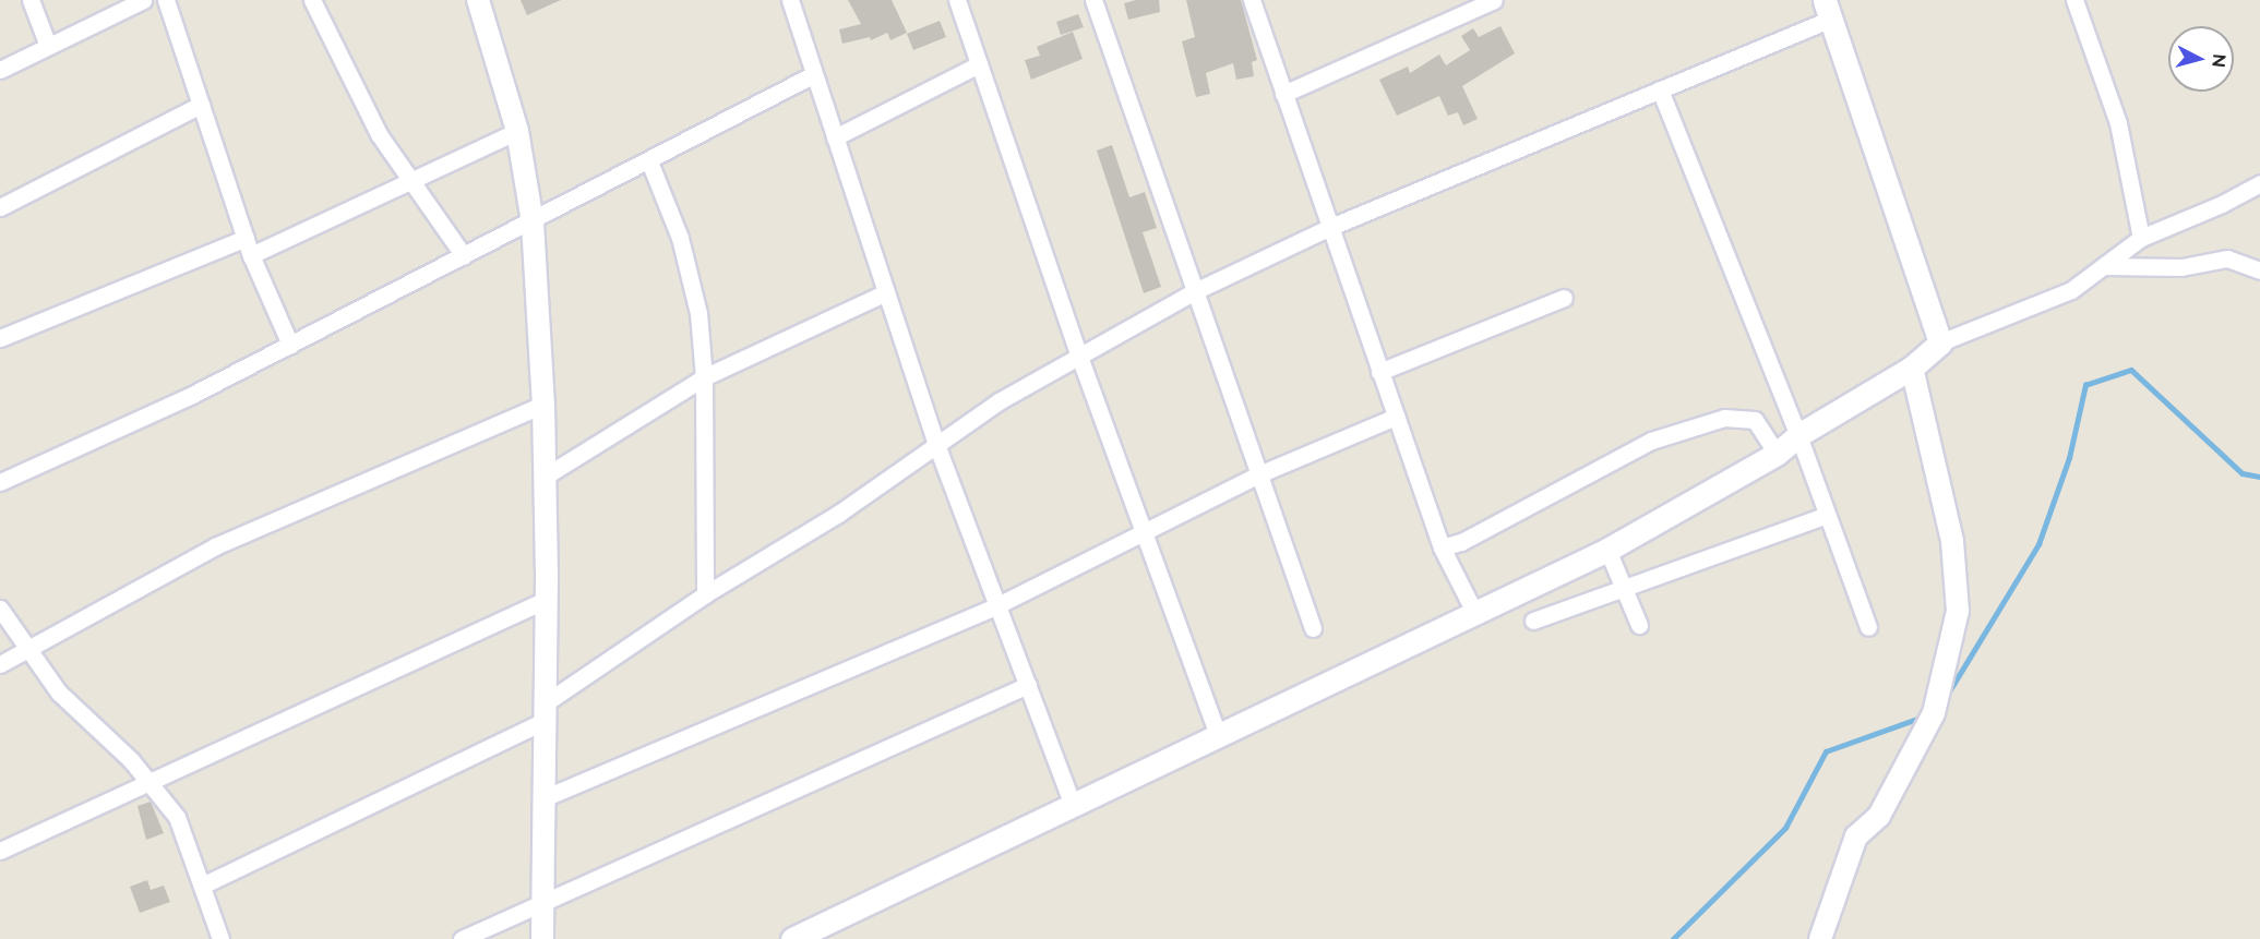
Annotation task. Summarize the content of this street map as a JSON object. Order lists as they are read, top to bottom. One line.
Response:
{"north":"right"}
